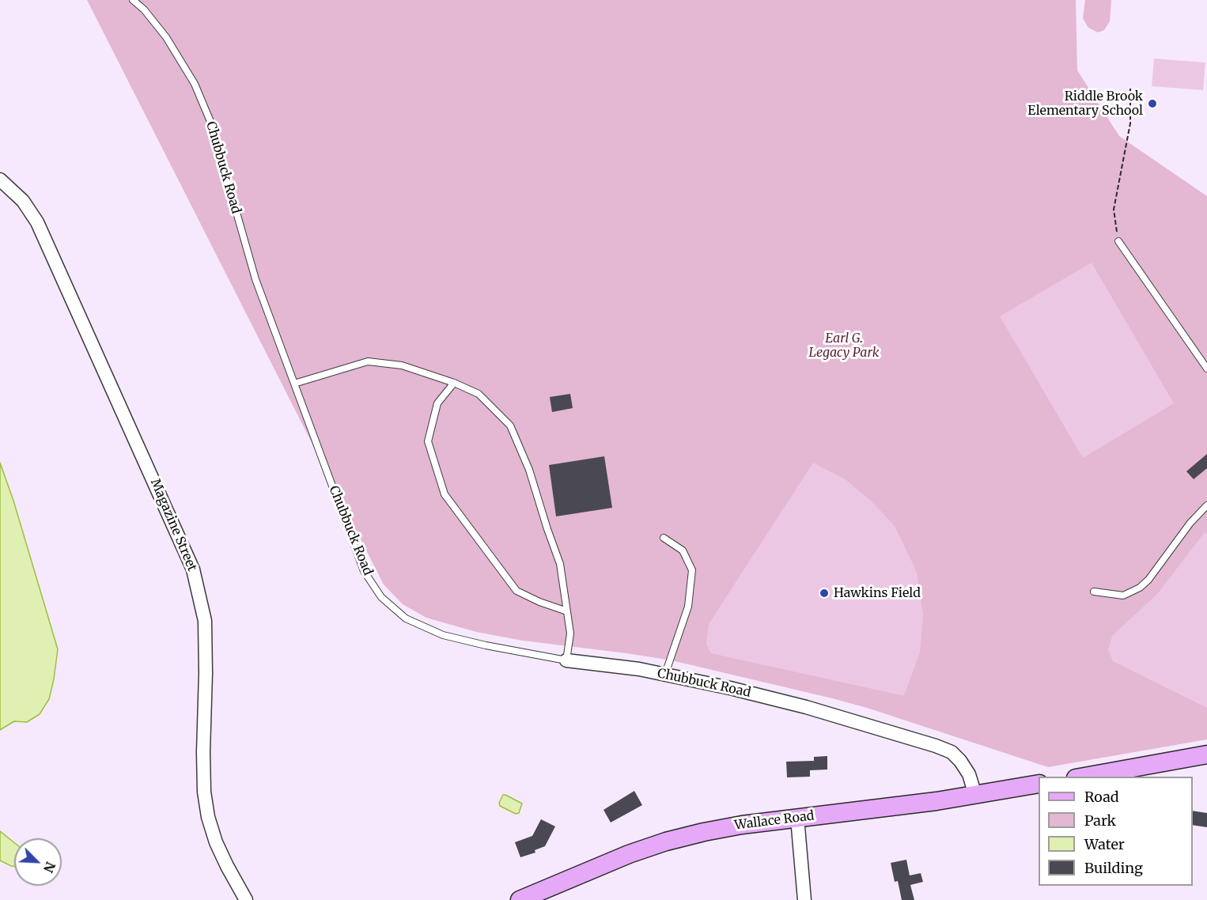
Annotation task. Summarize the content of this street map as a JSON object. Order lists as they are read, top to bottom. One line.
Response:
{"streets":{"street":["Chubbuck Road","Magazine Street","Wallace Road"]},"crossings":[["Chubbuck Road","Wallace Road"]],"parks":["Earl G. Legacy Park"],"places":["Riddle Brook Elementary School","Hawkins Field"],"legend":["Road","Park","Water","Building"],"north":"bottom right"}
